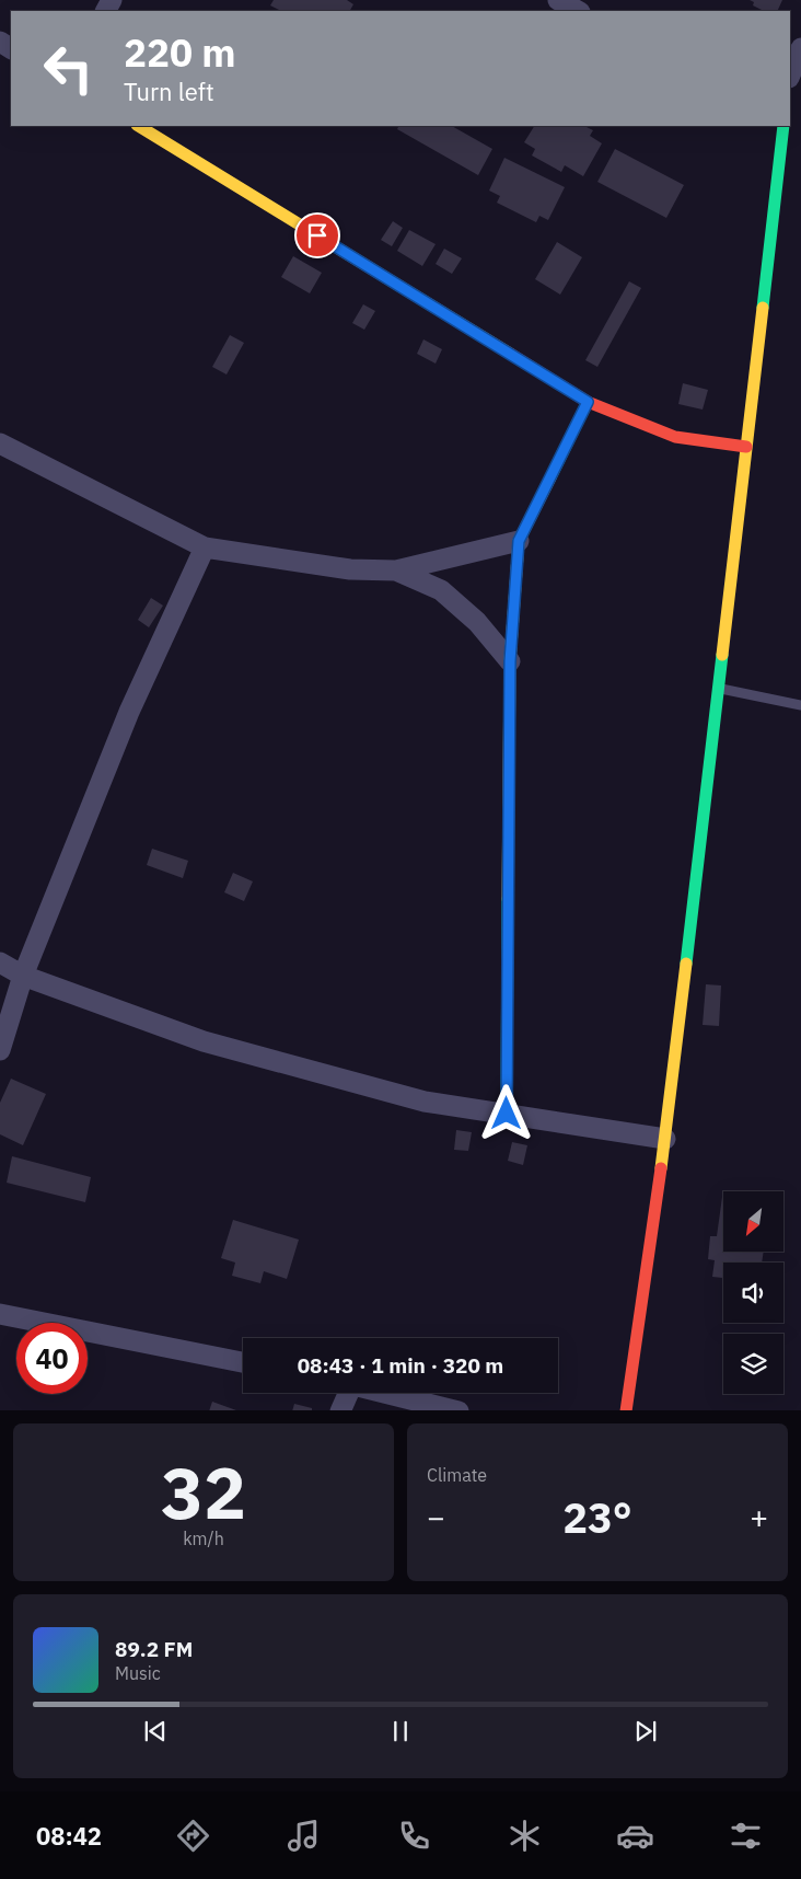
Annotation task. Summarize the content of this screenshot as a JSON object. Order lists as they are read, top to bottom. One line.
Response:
{"north":"bottom left","page":{"turn":["220 m","Turn left"],"limit":"40","trip":"08:43 · 1 min · 320 m","tile":[["32","km/h"],"Climate"],"heat":["−","23°","+"],"song":["89.2 FM","Music"],"tabs":"08:42"}}
